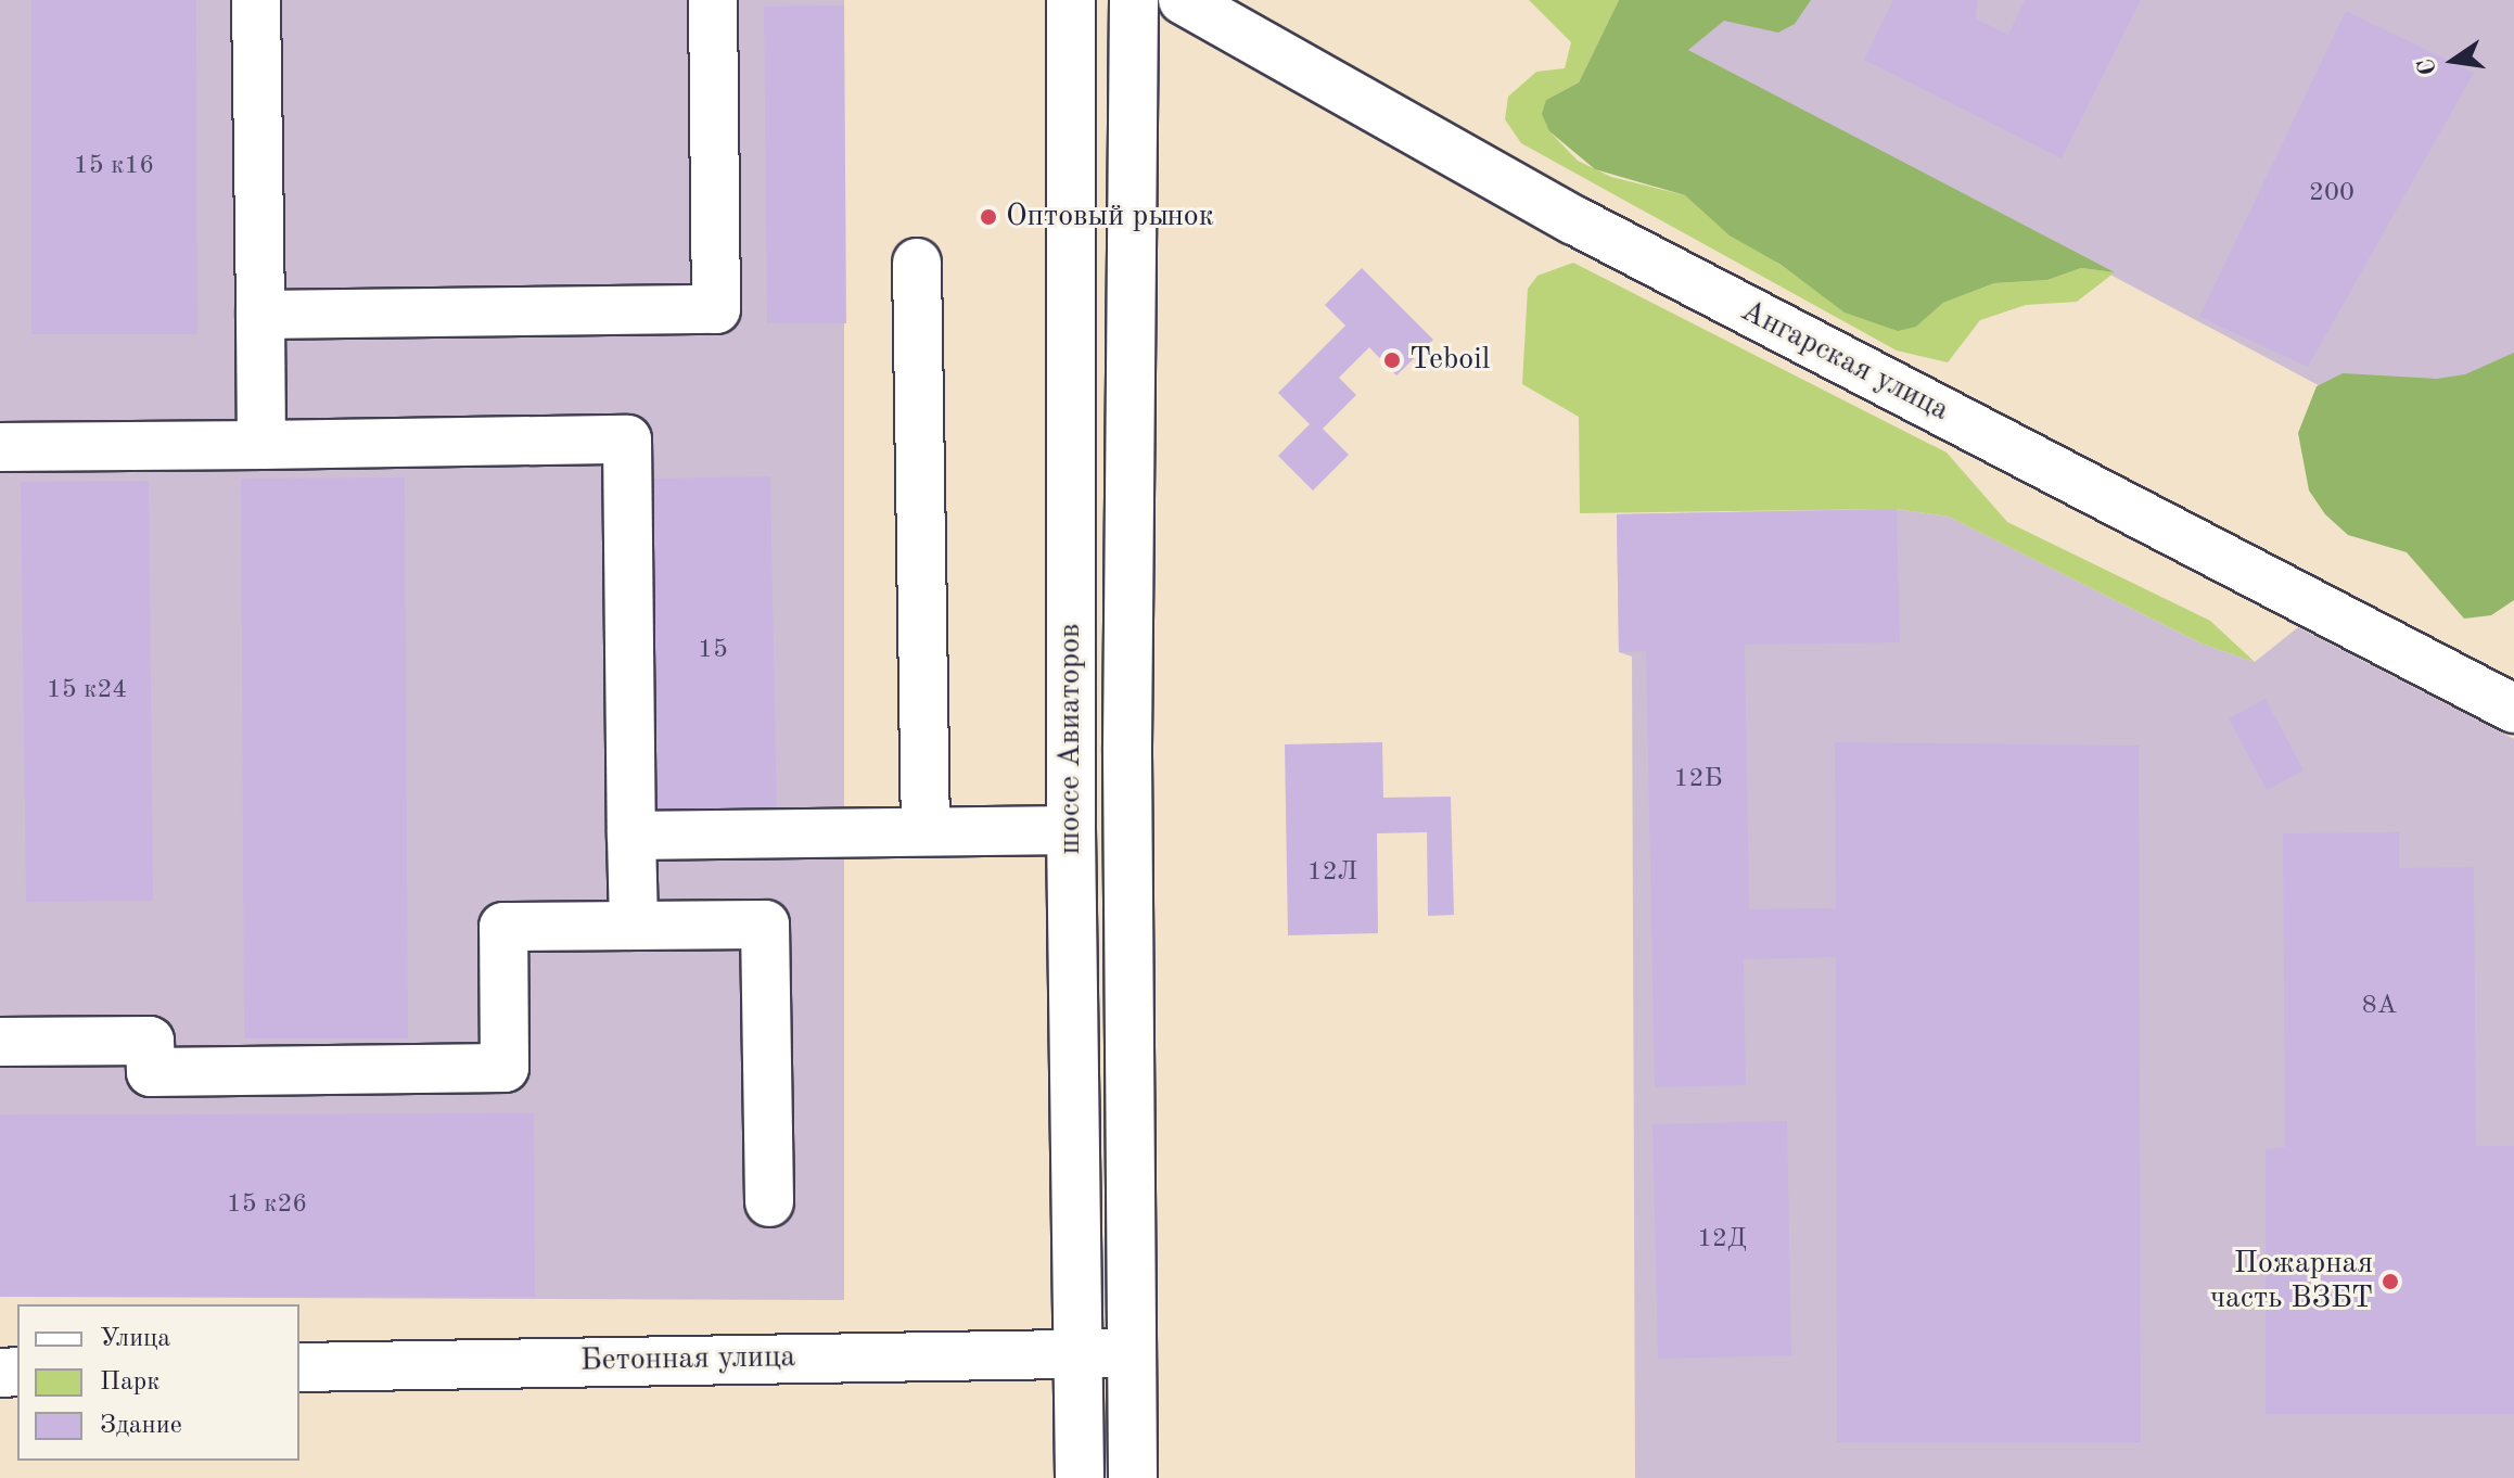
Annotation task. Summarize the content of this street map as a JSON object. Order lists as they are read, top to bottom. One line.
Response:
{"streets":{"main road":["Ангарская улица","шоссе Авиаторов","Бетонная улица"]},"crossings":[["шоссе Авиаторов","Бетонная улица"]],"places":["Оптовый рынок","Teboil","Пожарная часть ВЗБТ"],"house_numbers":["15 к16","200","15","15 к24","12Б","12Л","8А","15 к26","12Д"],"legend":["Улица","Парк","Здание"],"north":"left"}
